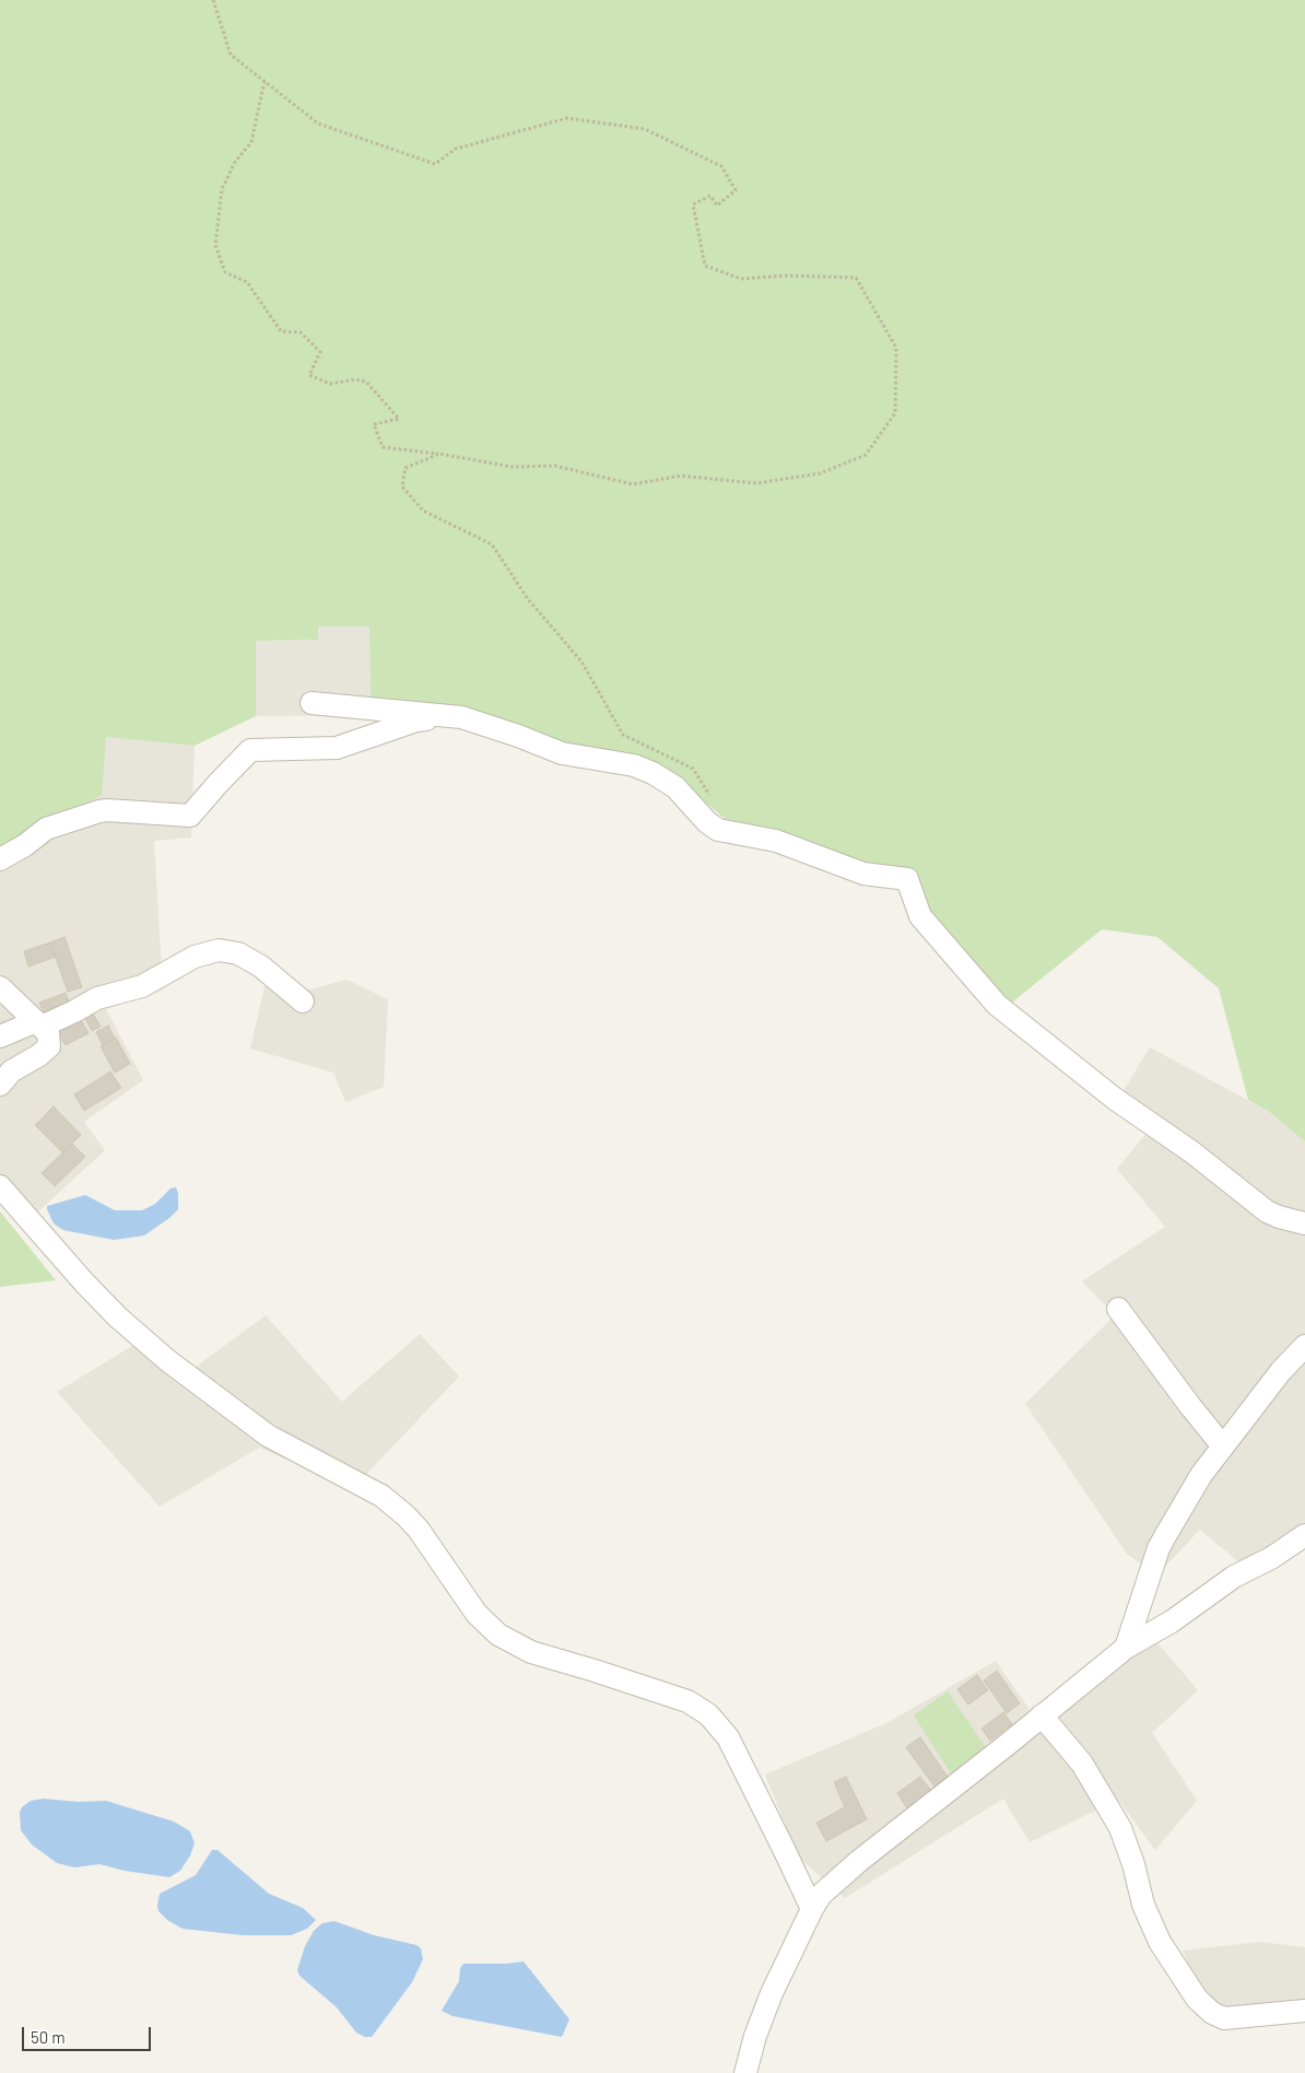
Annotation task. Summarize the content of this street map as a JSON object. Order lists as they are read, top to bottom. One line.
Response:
{"scale_bar":"50 m"}
